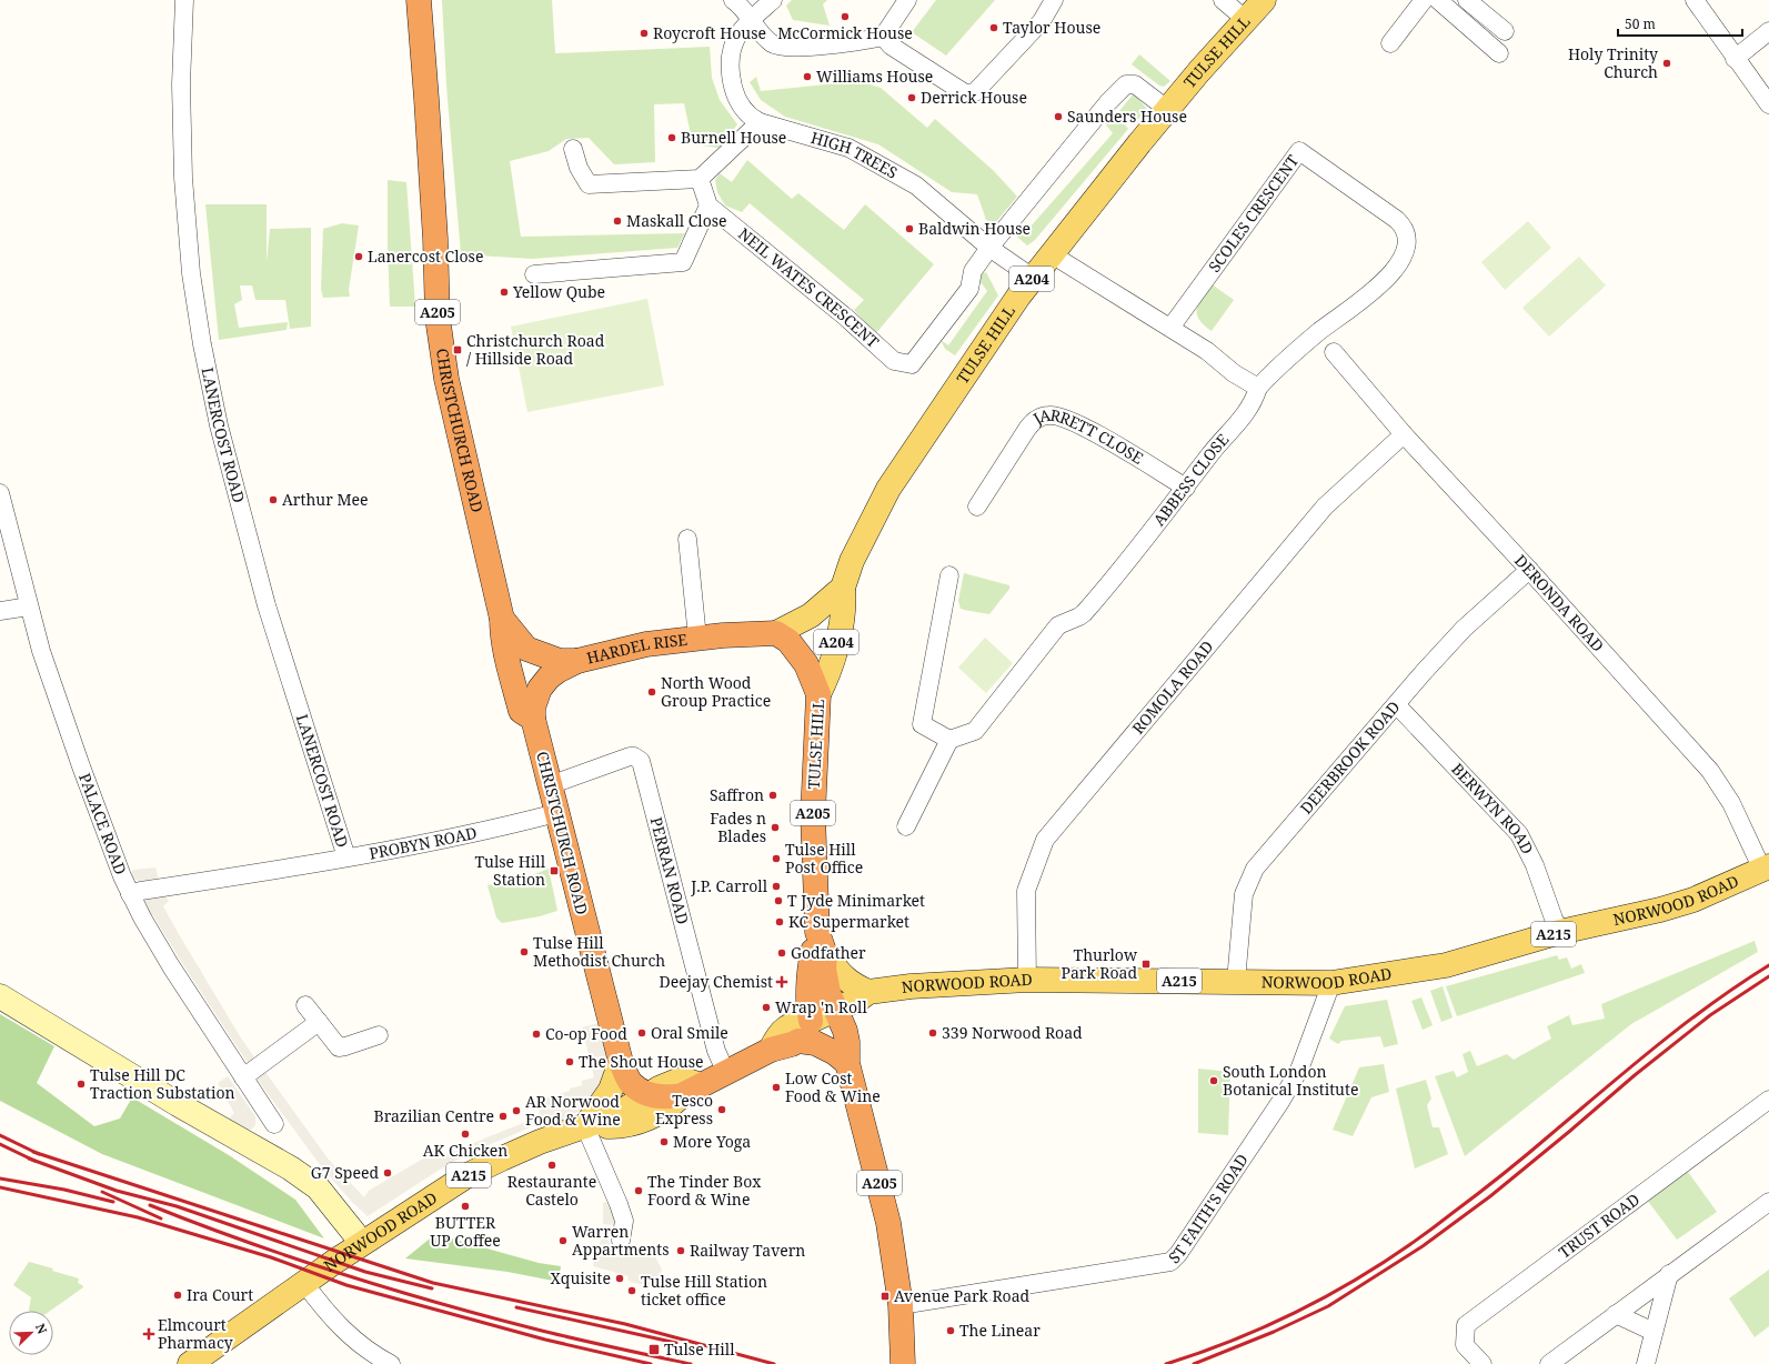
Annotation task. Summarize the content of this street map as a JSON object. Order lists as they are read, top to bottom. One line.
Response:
{"streets":{"highway":["TULSE HILL","A205","CHRISTCHURCH ROAD","HARDEL RISE","NORWOOD ROAD"],"main road":["A204","A215"],"street":["HIGH TREES","SCOLES CRESCENT","NEIL WATES CRESCENT","LANERCOST ROAD","JARRETT CLOSE","ABBESS CLOSE","DERONDA ROAD","ROMOLA ROAD","DEERBROOK ROAD","BERWYN ROAD","PALACE ROAD","PROBYN ROAD","PERRAN ROAD","ST FAITH'S ROAD","TRUST ROAD"]},"crossings":[["TULSE HILL","HIGH TREES"],["TULSE HILL","A204"],["TULSE HILL","A205"],["TULSE HILL","NORWOOD ROAD"],["HIGH TREES","NEIL WATES CRESCENT"],["SCOLES CRESCENT","ABBESS CLOSE"],["A204","A205"],["A204","HARDEL RISE"],["A205","CHRISTCHURCH ROAD"],["A205","HARDEL RISE"],["A205","NORWOOD ROAD"],["A205","ST FAITH'S ROAD"],["CHRISTCHURCH ROAD","HARDEL RISE"],["CHRISTCHURCH ROAD","PROBYN ROAD"],["CHRISTCHURCH ROAD","PERRAN ROAD"],["CHRISTCHURCH ROAD","NORWOOD ROAD"],["LANERCOST ROAD","PROBYN ROAD"],["JARRETT CLOSE","ABBESS CLOSE"],["DERONDA ROAD","ROMOLA ROAD"],["DERONDA ROAD","DEERBROOK ROAD"],["DERONDA ROAD","NORWOOD ROAD"],["ROMOLA ROAD","NORWOOD ROAD"],["DEERBROOK ROAD","BERWYN ROAD"],["DEERBROOK ROAD","NORWOOD ROAD"],["BERWYN ROAD","NORWOOD ROAD"],["PALACE ROAD","PROBYN ROAD"],["PERRAN ROAD","NORWOOD ROAD"],["NORWOOD ROAD","ST FAITH'S ROAD"]],"places":{"other":["McCormick House","Taylor House","Roycroft House","Holy Trinity Church","Williams House","Derrick House","Saunders House","Burnell House","Maskall Close","Baldwin House","Lanercost Close","Yellow Qube","Arthur Mee","North Wood Group Practice","Saffron","Fades n Blades","Tulse Hill Post Office","J.P. Carroll","T Jyde Minimarket","KC Supermarket","Tulse Hill Methodist Church","Godfather","Wrap 'n Roll","Oral Smile","339 Norwood Road","Co-op Food","The Shout House","South London Botanical Institute","Tulse Hill DC Traction Substation","Low Cost Food & Wine","Tesco Express","AR Norwood Food & Wine","Brazilian Centre","AK Chicken","More Yoga","Restaurante Castelo","G7 Speed","The Tinder Box Foord & Wine","BUTTER UP Coffee","Warren Appartments","Railway Tavern","Xquisite","Tulse Hill Station ticket office","Ira Court","The Linear"],"transit":["Christchurch Road / Hillside Road","Tulse Hill Station","Thurlow Park Road","Avenue Park Road","Tulse Hill"],"health":["Deejay Chemist","Elmcourt Pharmacy"]},"scale_bar":"50 m","north":"top right"}
